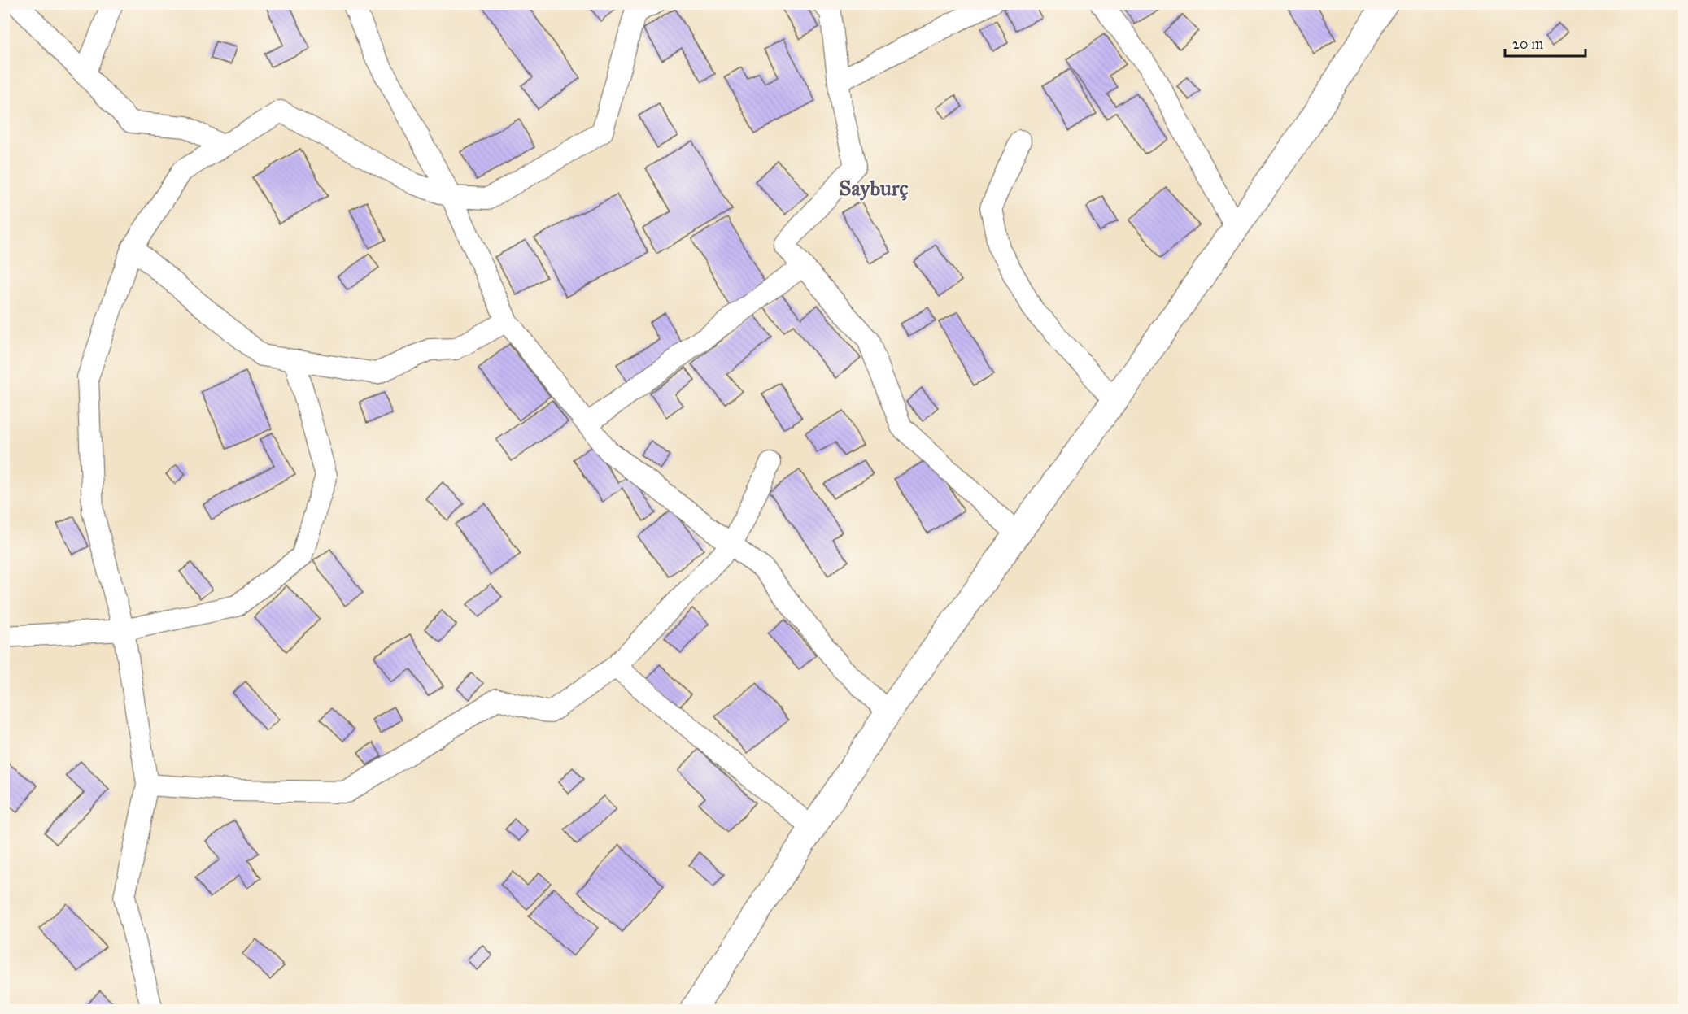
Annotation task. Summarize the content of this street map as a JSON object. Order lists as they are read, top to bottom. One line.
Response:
{"districts":["Sayburç"],"scale_bar":"20 m"}
